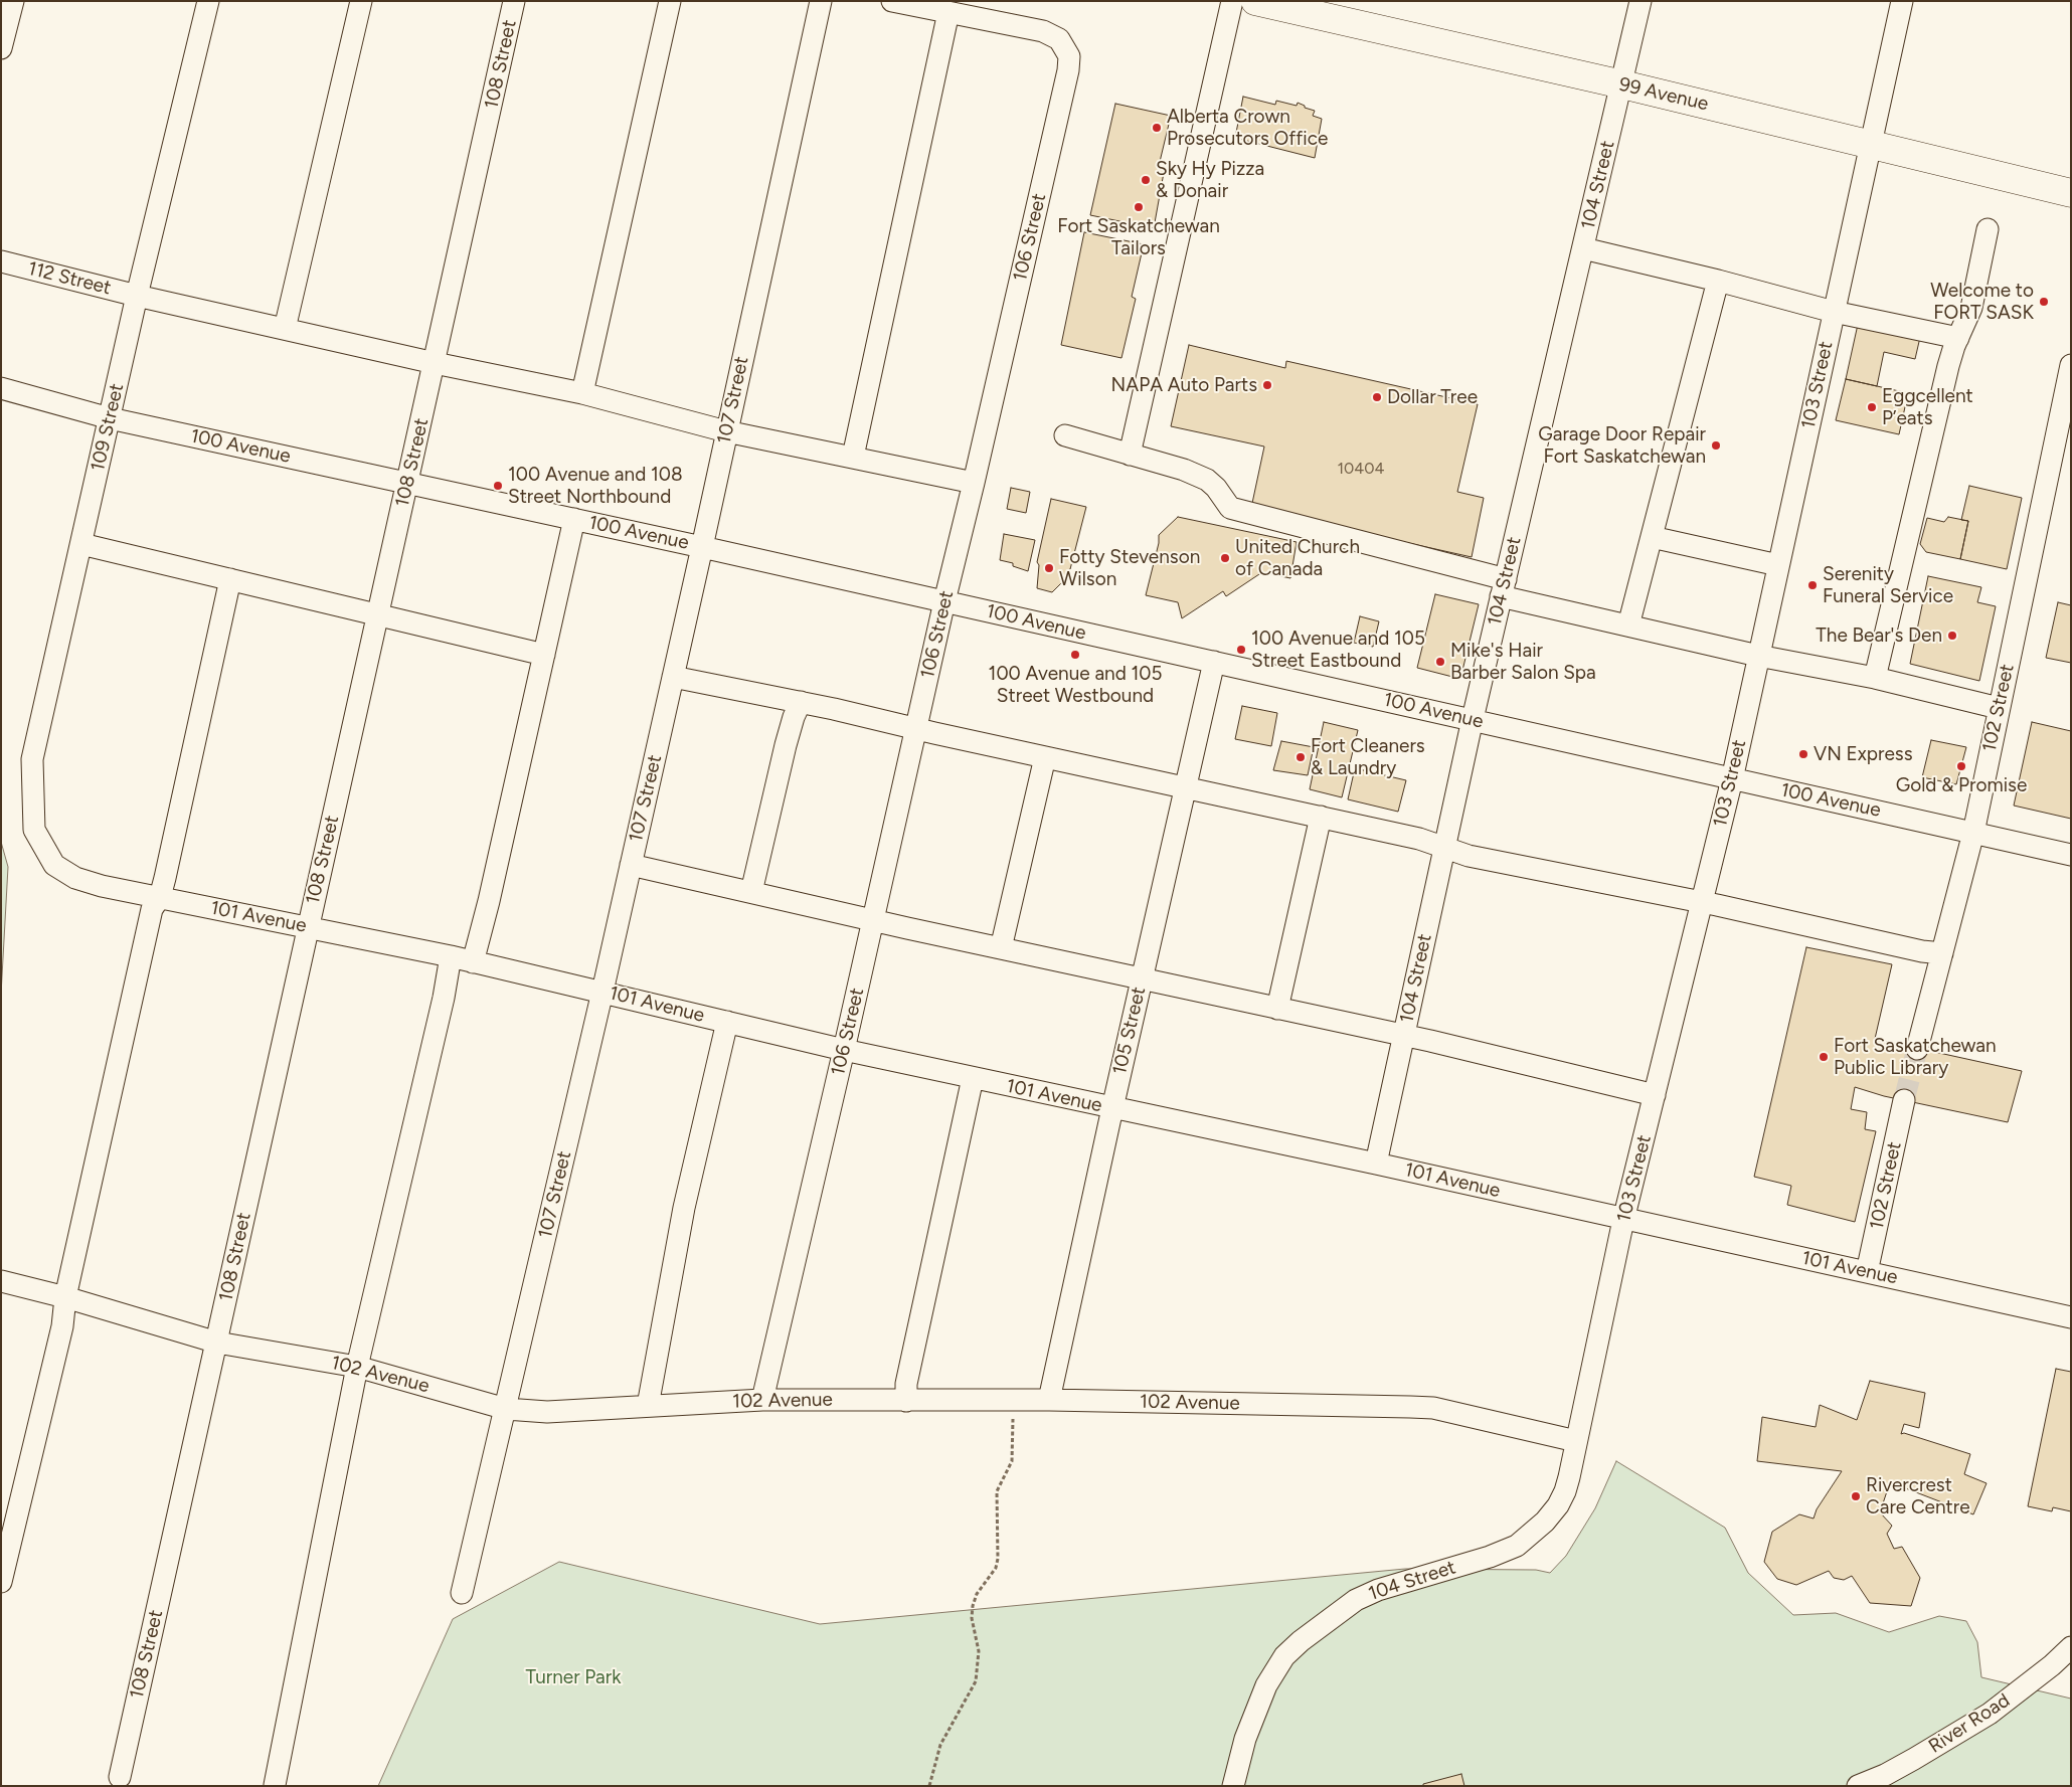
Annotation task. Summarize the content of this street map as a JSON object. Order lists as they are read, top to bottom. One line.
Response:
{"streets":{"main road":["99 Avenue"],"street":["108 Street","104 Street","106 Street","112 Street","103 Street","107 Street","109 Street","100 Avenue","102 Street","101 Avenue","105 Street","102 Avenue","River Road"]},"crossings":[["108 Street","112 Street"],["108 Street","100 Avenue"],["108 Street","101 Avenue"],["108 Street","102 Avenue"],["99 Avenue","104 Street"],["99 Avenue","103 Street"],["104 Street","103 Street"],["104 Street","100 Avenue"],["104 Street","101 Avenue"],["106 Street","112 Street"],["106 Street","100 Avenue"],["106 Street","101 Avenue"],["106 Street","102 Avenue"],["112 Street","107 Street"],["112 Street","109 Street"],["103 Street","100 Avenue"],["103 Street","101 Avenue"],["103 Street","102 Avenue"],["107 Street","100 Avenue"],["107 Street","101 Avenue"],["107 Street","102 Avenue"],["109 Street","100 Avenue"],["109 Street","101 Avenue"],["100 Avenue","102 Street"],["100 Avenue","105 Street"],["102 Street","101 Avenue"],["101 Avenue","105 Street"],["105 Street","102 Avenue"]],"parks":["Turner Park"],"places":["Alberta Crown Prosecutors Office","Sky Hy Pizza & Donair","Fort Saskatchewan Tailors","Welcome to FORT SASK","NAPA Auto Parts","Dollar Tree","Eggcellent P’eats","Garage Door Repair Fort Saskatchewan","100 Avenue and 108 Street Northbound","United Church of Canada","Fotty Stevenson Wilson","Serenity Funeral Service","The Bear's Den","100 Avenue and 105 Street Eastbound","100 Avenue and 105 Street Westbound","Mike's Hair Barber Salon Spa","VN Express","Fort Cleaners & Laundry","Gold & Promise","Fort Saskatchewan Public Library","Rivercrest Care Centre"],"house_numbers":["10404"]}
